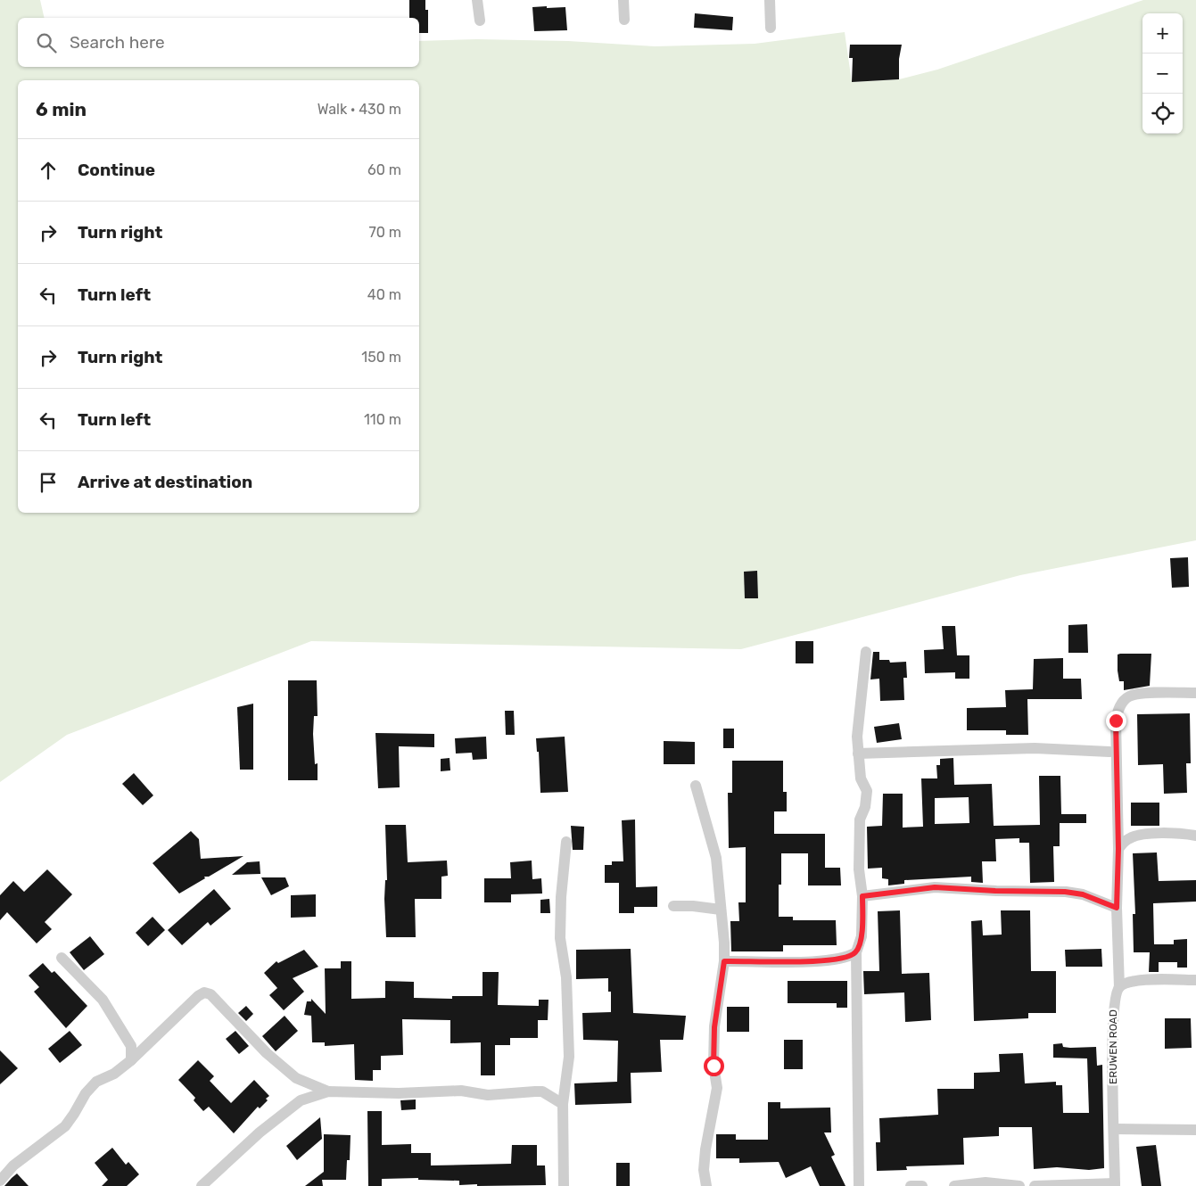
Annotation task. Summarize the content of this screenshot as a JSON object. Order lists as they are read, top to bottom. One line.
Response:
{"streets":{"street":["ERUWEN ROAD"]},"page":{"map_buttons":["+","−"],"search":"Search here","heading":["6 min","Walk · 430 m"],"list":[["Continue","60 m"],["Turn right","70 m"],["Turn left","40 m"],["Turn right","150 m"],["Turn left","110 m"],"Arrive at destination"]}}
